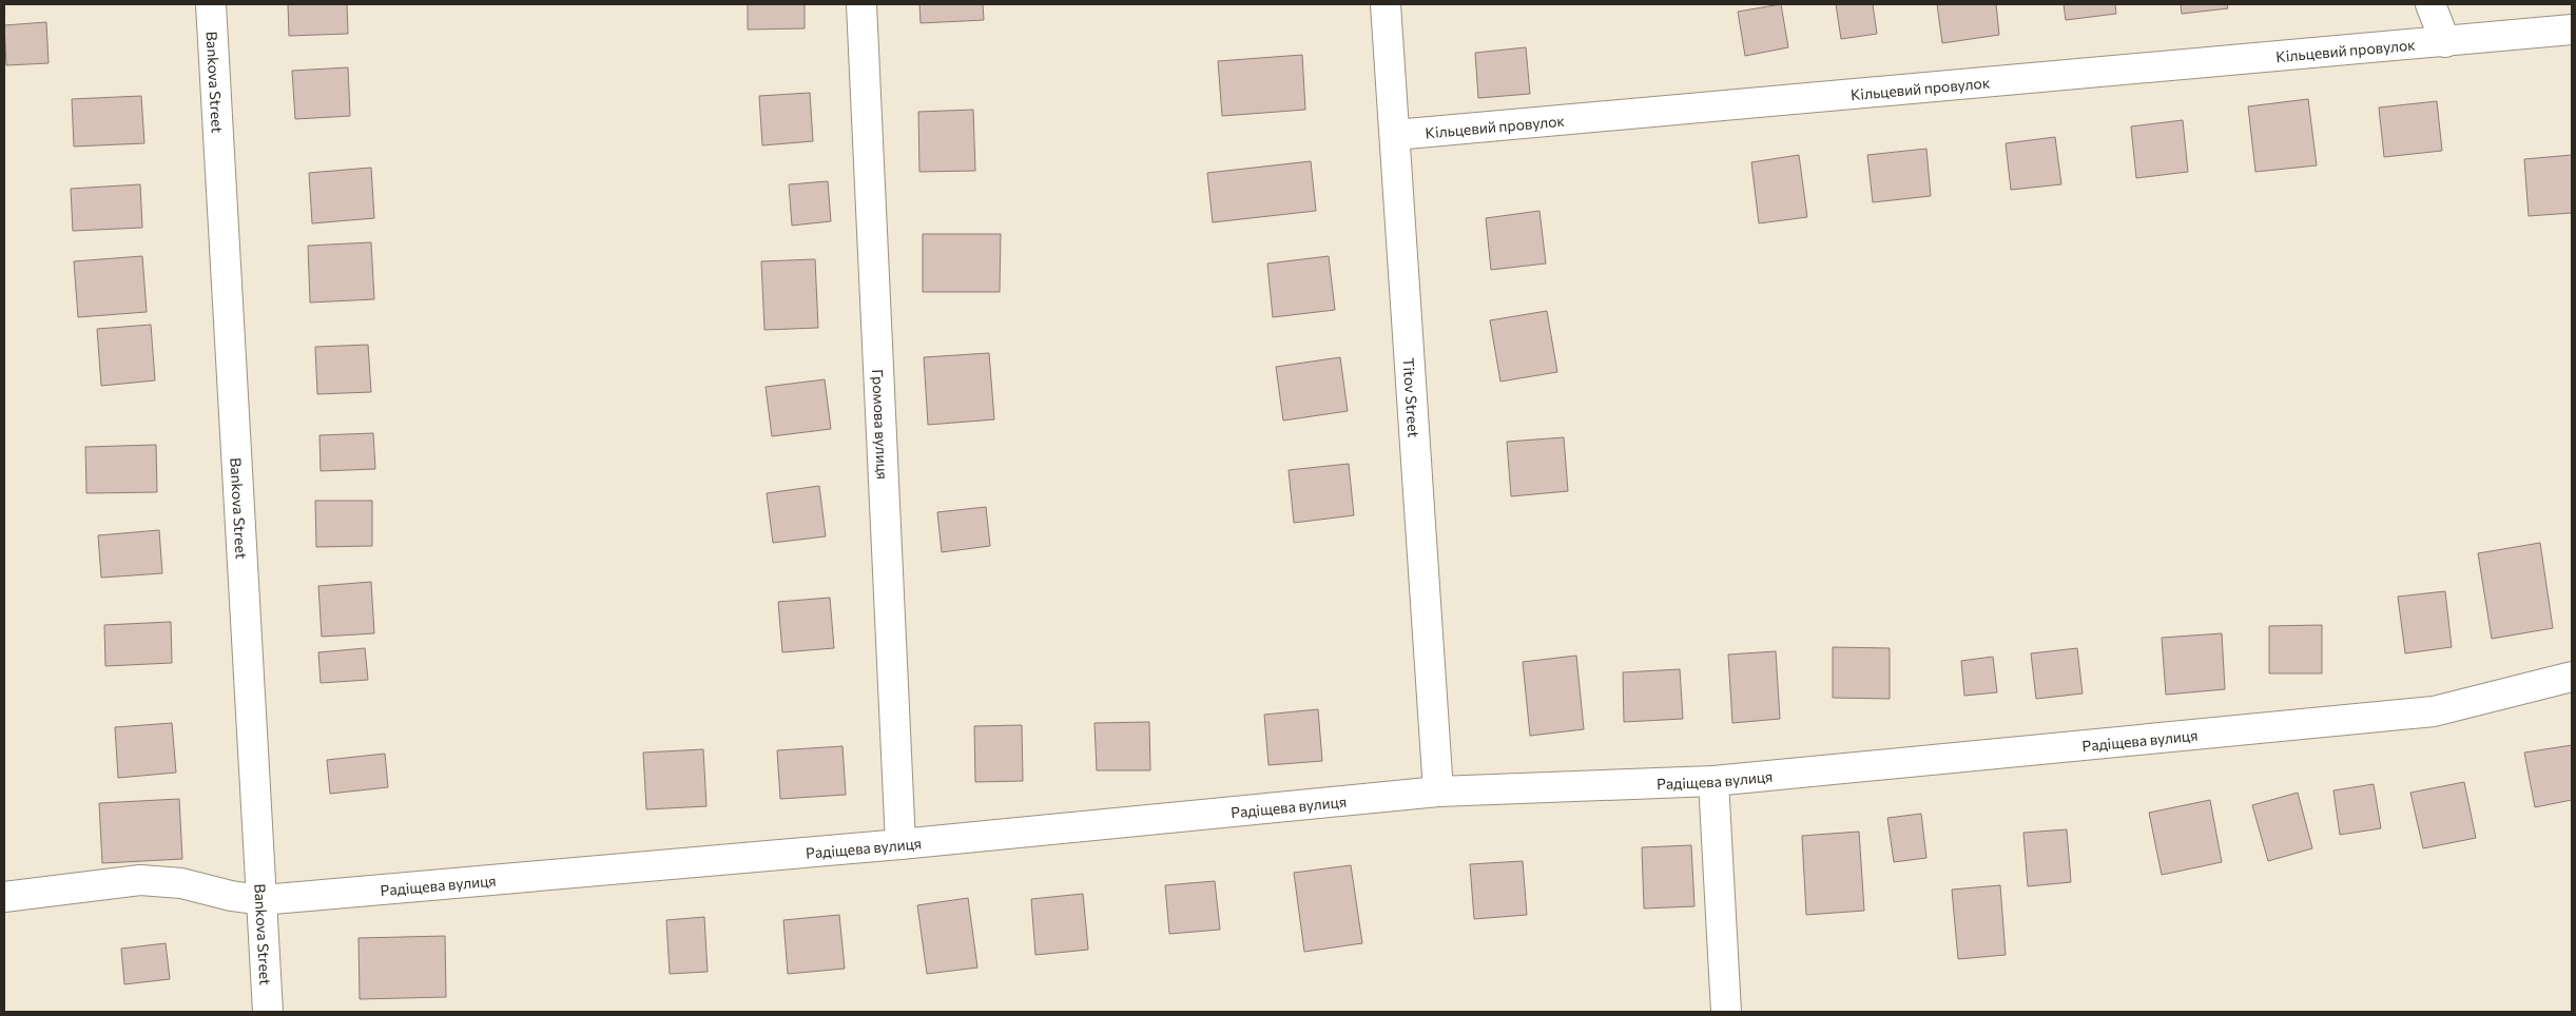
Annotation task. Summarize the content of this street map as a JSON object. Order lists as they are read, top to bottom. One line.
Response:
{"streets":{"street":["Кільцевий провулок","Bankova Street","Titov Street","Громова вулиця","Радіщева вулиця"]},"crossings":[["Кільцевий провулок","Titov Street"],["Bankova Street","Радіщева вулиця"],["Titov Street","Радіщева вулиця"],["Громова вулиця","Радіщева вулиця"]]}
